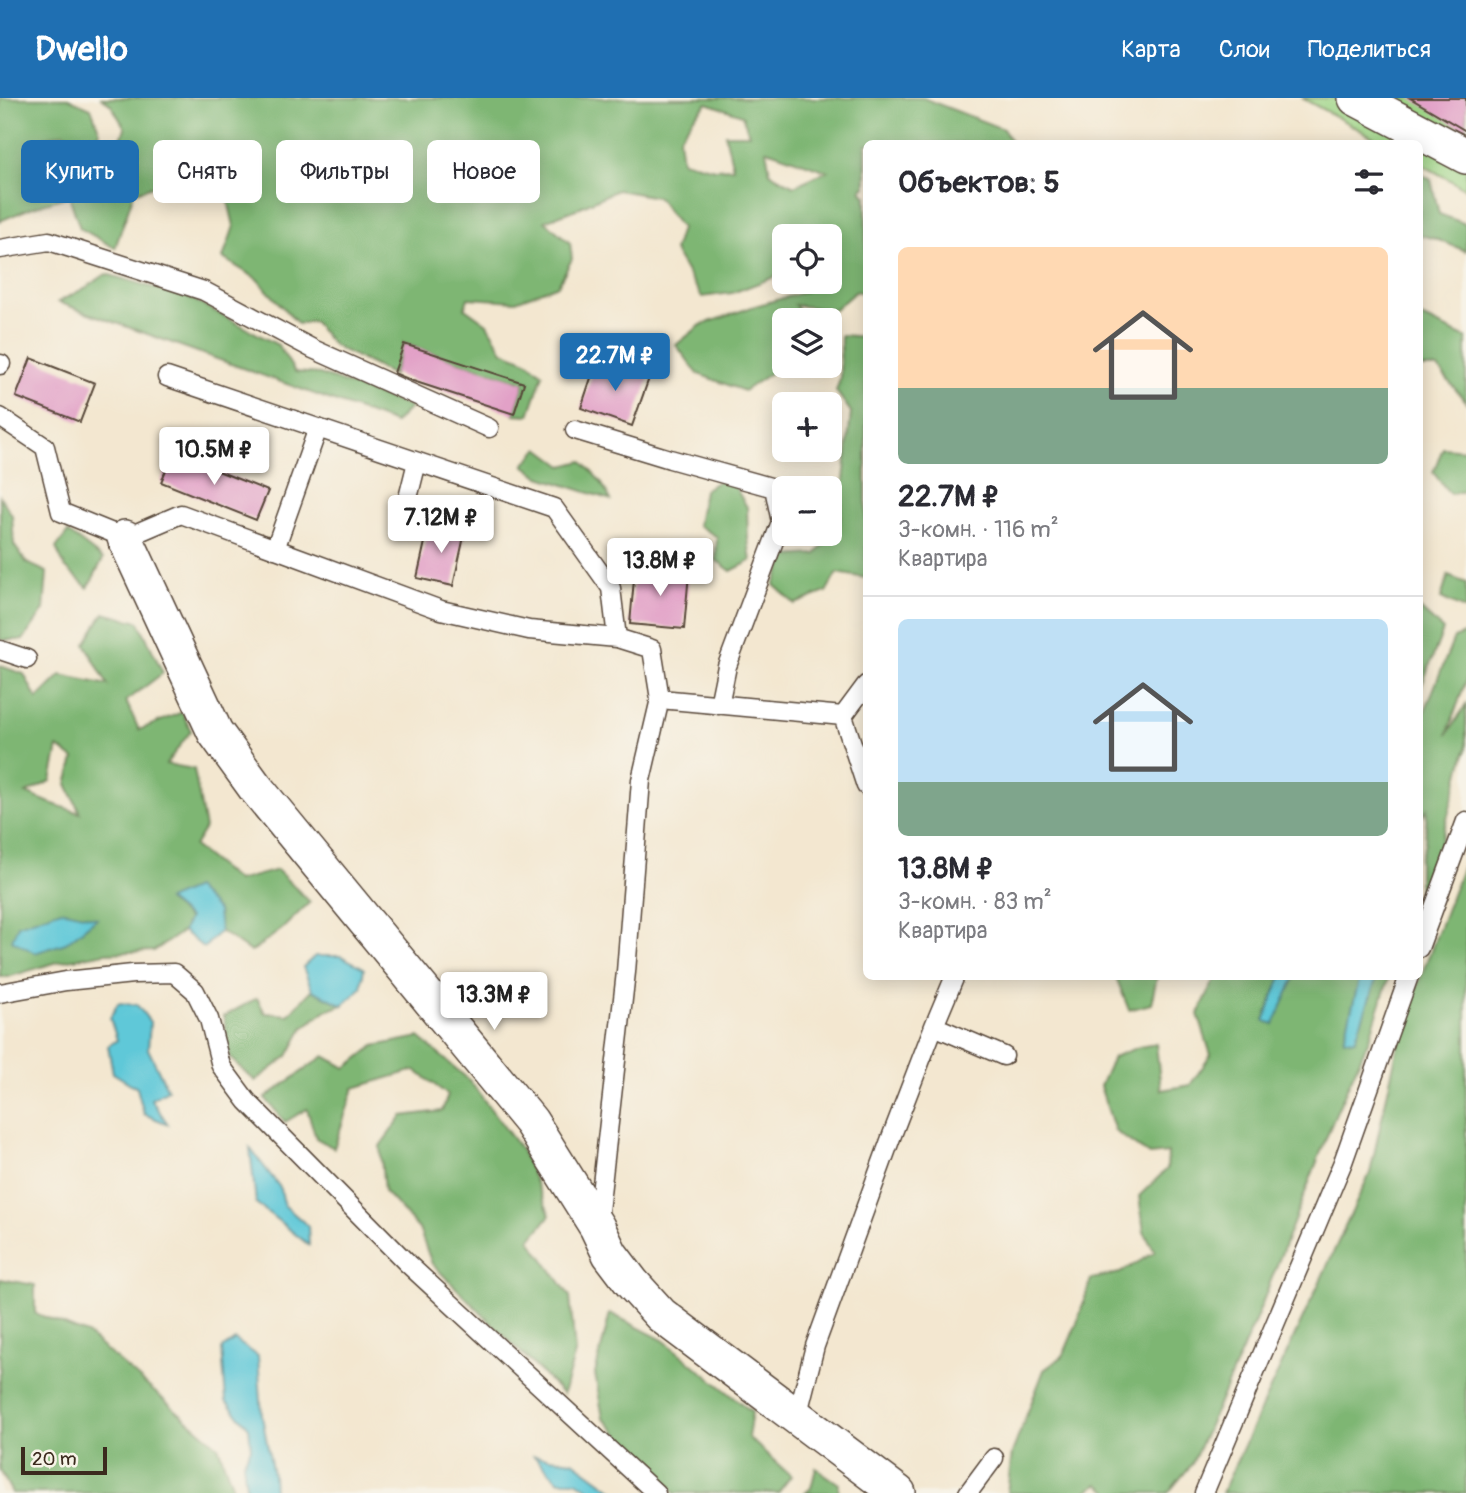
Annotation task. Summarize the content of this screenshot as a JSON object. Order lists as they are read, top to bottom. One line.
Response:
{"scale_bar":"20 m","page":{"header":"Dwello","nav":["Карта","Слои","Поделиться"],"chip":["Купить","Снять","Фильтры","Новое"],"heading":"Объектов: 5","map_buttons":["+","−"],"list":[{"name":"22.7M ₽","note":"3-комн. · 116 m² · Квартира"},{"name":"13.8M ₽","note":"3-комн. · 83 m² · Квартира"}],"price":["22.7M ₽","10.5M ₽","7.12M ₽","13.8M ₽","13.3M ₽"],"scale":"20 m"}}
